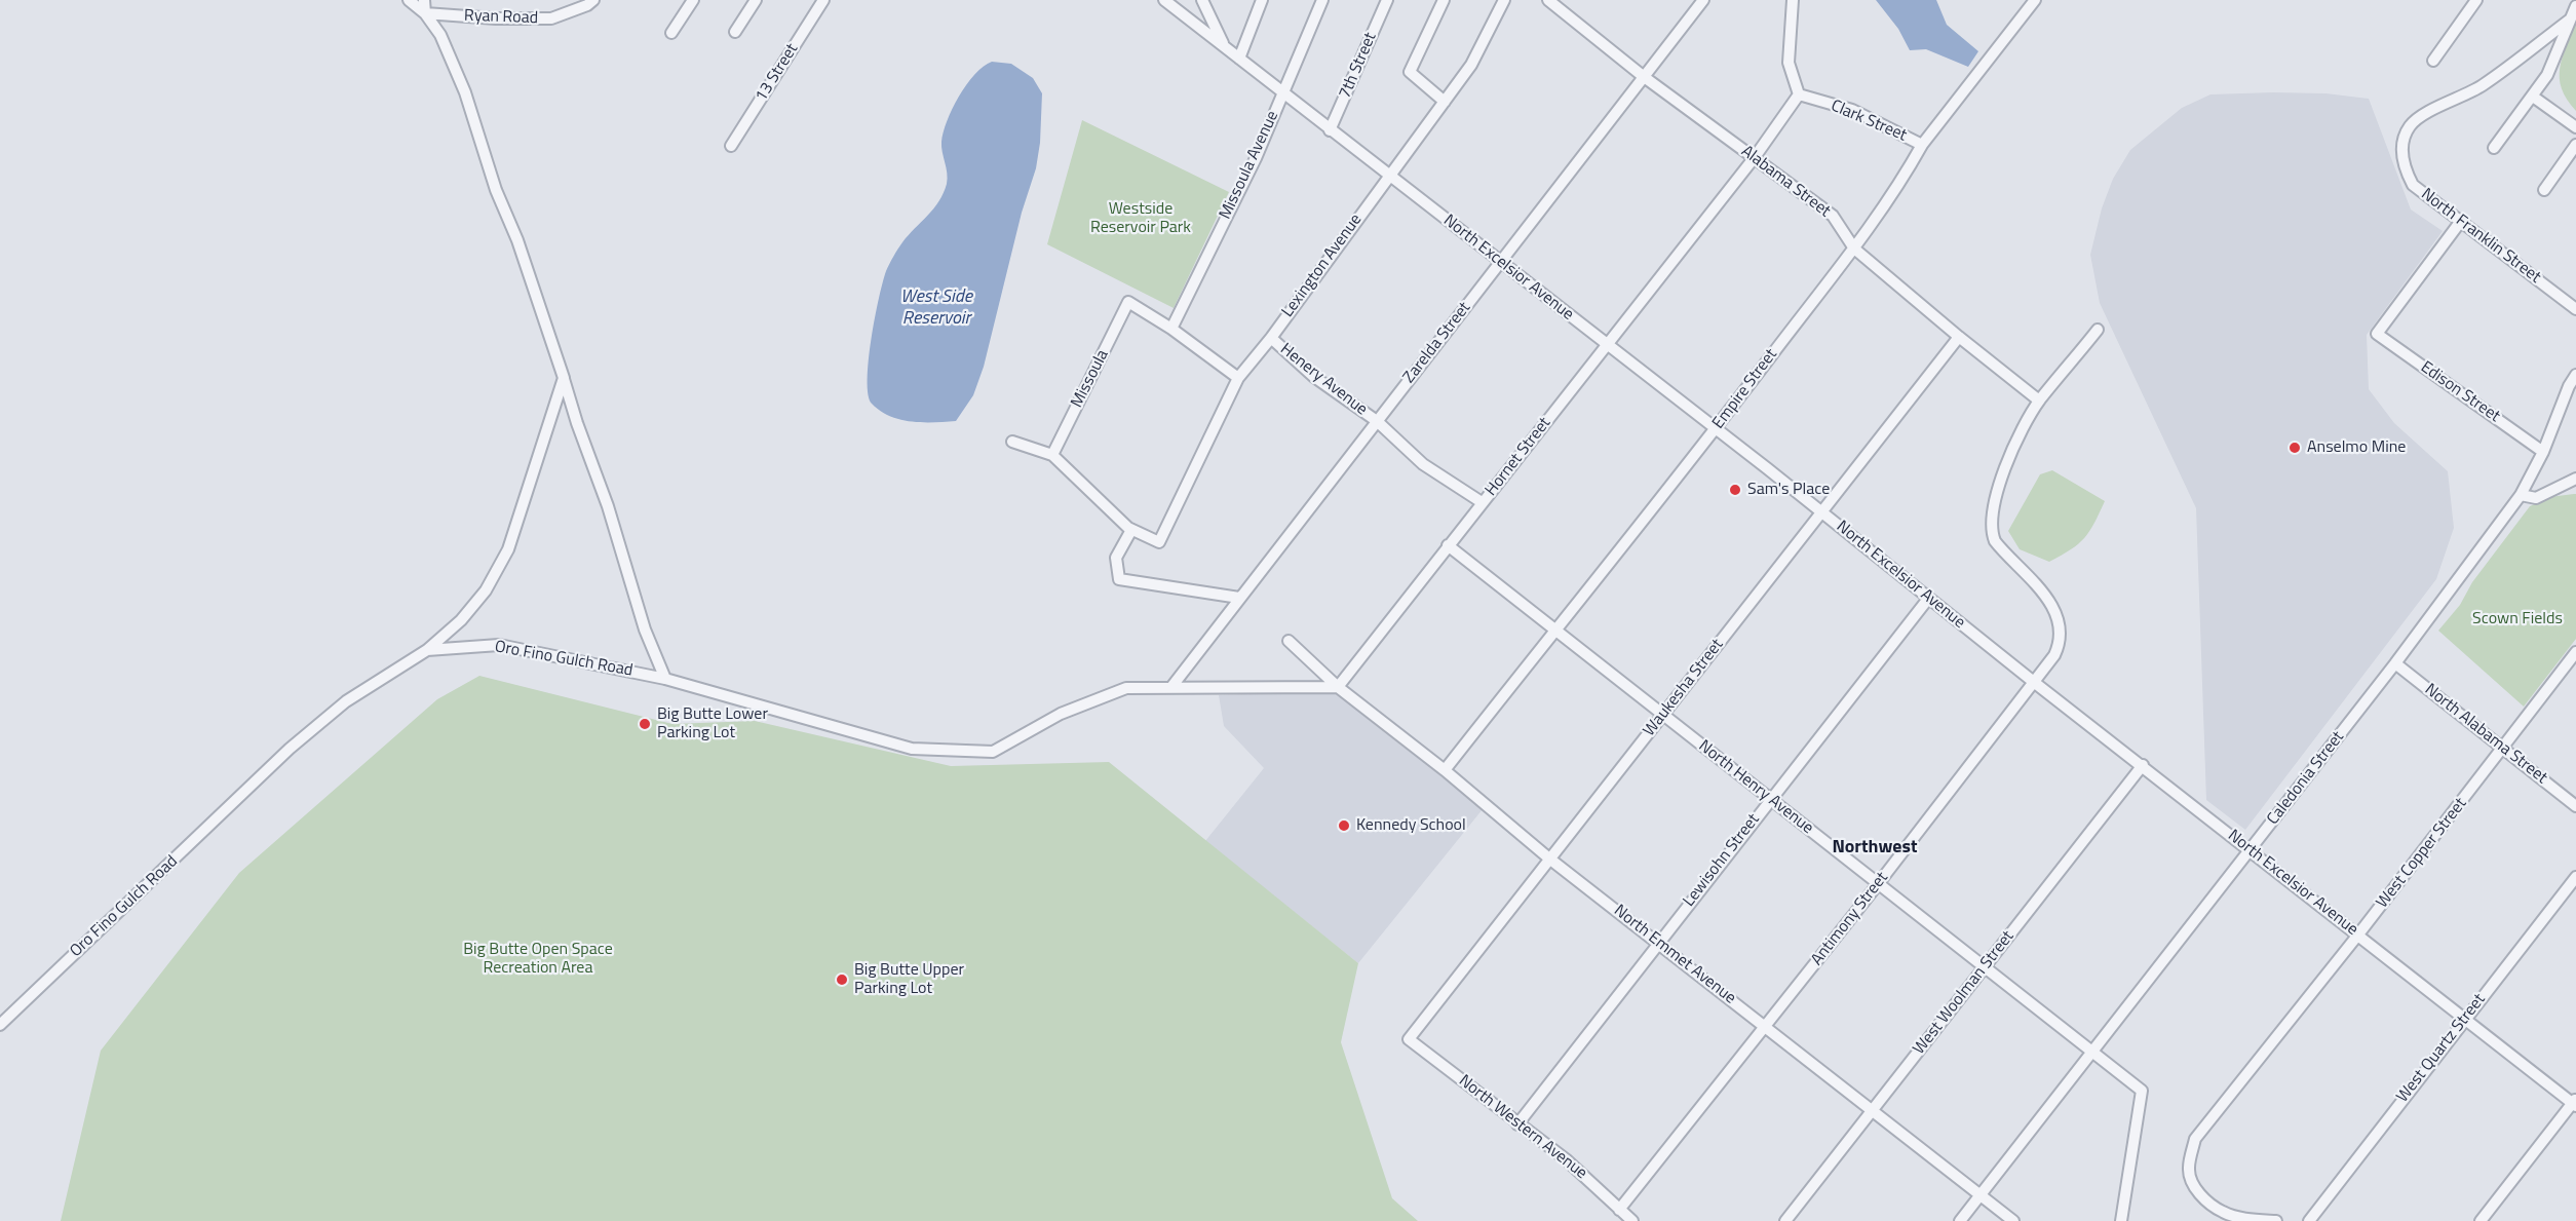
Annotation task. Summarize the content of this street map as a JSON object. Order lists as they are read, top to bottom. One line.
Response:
{"streets":{"street":["Ryan Road","7th Street","13 Street","Clark Street","Missoula Avenue","Alabama Street","North Franklin Street","Lexington Avenue","North Excelsior Avenue","Zarelda Street","Missoula","Henery Avenue","Empire Street","Edison Street","Hornet Street","Oro Fino Gulch Road","Waukesha Street","North Alabama Street","Caledonia Street","North Henry Avenue","West Copper Street","Lewisohn Street","Antimony Street","North Emmet Avenue","West Woolman Street","West Quartz Street","North Western Avenue"]},"crossings":[["7th Street","North Excelsior Avenue"],["Clark Street","Empire Street"],["Clark Street","Hornet Street"],["Missoula Avenue","North Excelsior Avenue"],["Missoula Avenue","Missoula"],["Alabama Street","Zarelda Street"],["Alabama Street","Empire Street"],["Alabama Street","Hornet Street"],["Alabama Street","Waukesha Street"],["Alabama Street","Antimony Street"],["North Franklin Street","Edison Street"],["Lexington Avenue","North Excelsior Avenue"],["Lexington Avenue","Henery Avenue"],["North Excelsior Avenue","Zarelda Street"],["North Excelsior Avenue","Empire Street"],["North Excelsior Avenue","Hornet Street"],["North Excelsior Avenue","Waukesha Street"],["North Excelsior Avenue","Caledonia Street"],["North Excelsior Avenue","West Copper Street"],["North Excelsior Avenue","Lewisohn Street"],["North Excelsior Avenue","Antimony Street"],["North Excelsior Avenue","West Woolman Street"],["North Excelsior Avenue","West Quartz Street"],["Zarelda Street","Henery Avenue"],["Zarelda Street","Oro Fino Gulch Road"],["Empire Street","North Henry Avenue"],["Empire Street","North Emmet Avenue"],["Edison Street","Caledonia Street"],["Hornet Street","North Henry Avenue"],["Hornet Street","North Emmet Avenue"],["Waukesha Street","North Henry Avenue"],["Waukesha Street","North Emmet Avenue"],["Waukesha Street","North Western Avenue"],["North Alabama Street","Caledonia Street"],["North Alabama Street","West Copper Street"],["Caledonia Street","North Henry Avenue"],["Caledonia Street","North Emmet Avenue"],["North Henry Avenue","Lewisohn Street"],["North Henry Avenue","Antimony Street"],["North Henry Avenue","West Woolman Street"],["Lewisohn Street","North Emmet Avenue"],["Lewisohn Street","North Western Avenue"],["Antimony Street","North Emmet Avenue"],["Antimony Street","North Western Avenue"],["North Emmet Avenue","West Woolman Street"]],"districts":["Northwest"],"water":["West Side Reservoir"],"parks":["Westside Reservoir Park","Scown Fields","Big Butte Open Space Recreation Area"],"places":["Anselmo Mine","Sam's Place","Big Butte Lower Parking Lot","Kennedy School","Big Butte Upper Parking Lot"]}
